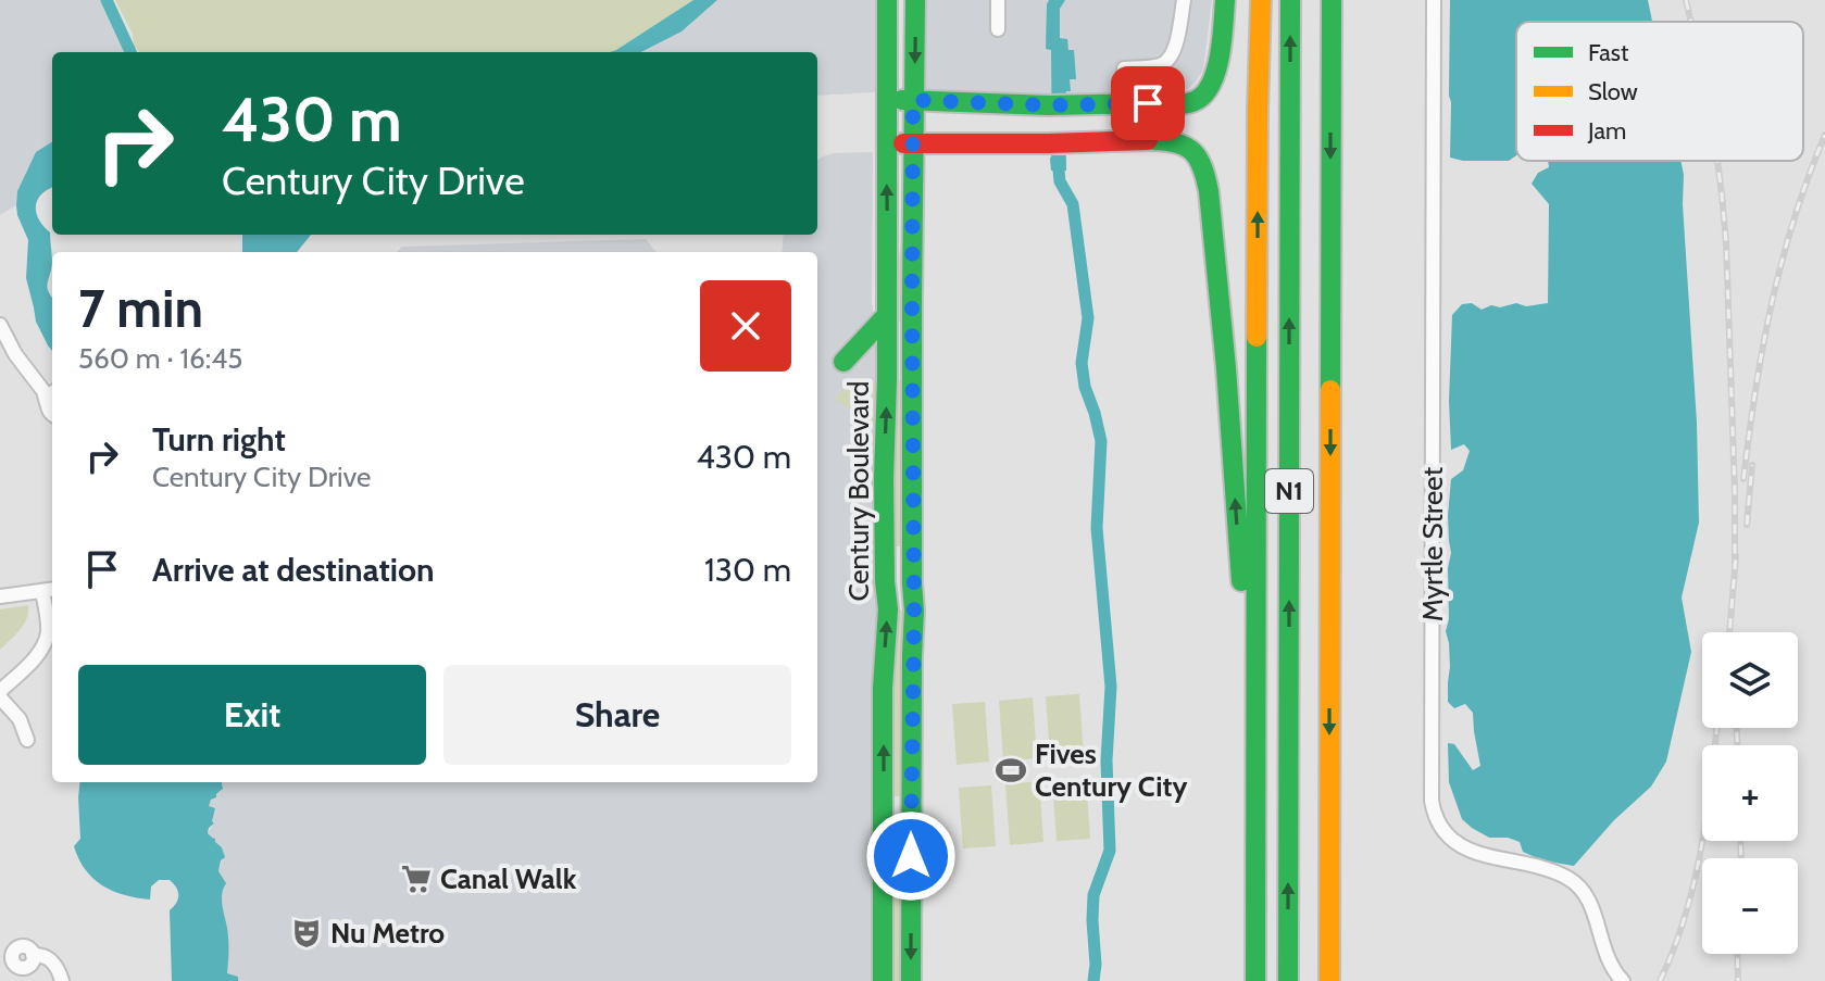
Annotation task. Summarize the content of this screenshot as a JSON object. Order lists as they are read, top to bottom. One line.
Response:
{"streets":{"main road":["Century Boulevard","N1"],"street":["Myrtle Street"]},"places":{"sports":["Fives Century City"],"supermarket":["Canal Walk"],"theatre":["Nu Metro"]},"legend":["Fast","Slow","Jam"],"page":{"turn":["430 m","Century City Drive"],"heading":["7 min","560 m · 16:45"],"list":[{"name":"Turn right","note":"Century City Drive","value":"430 m"},{"name":"Arrive at destination","value":"130 m"}],"map_buttons":["+","−"],"buttons":["Exit","Share"]}}
